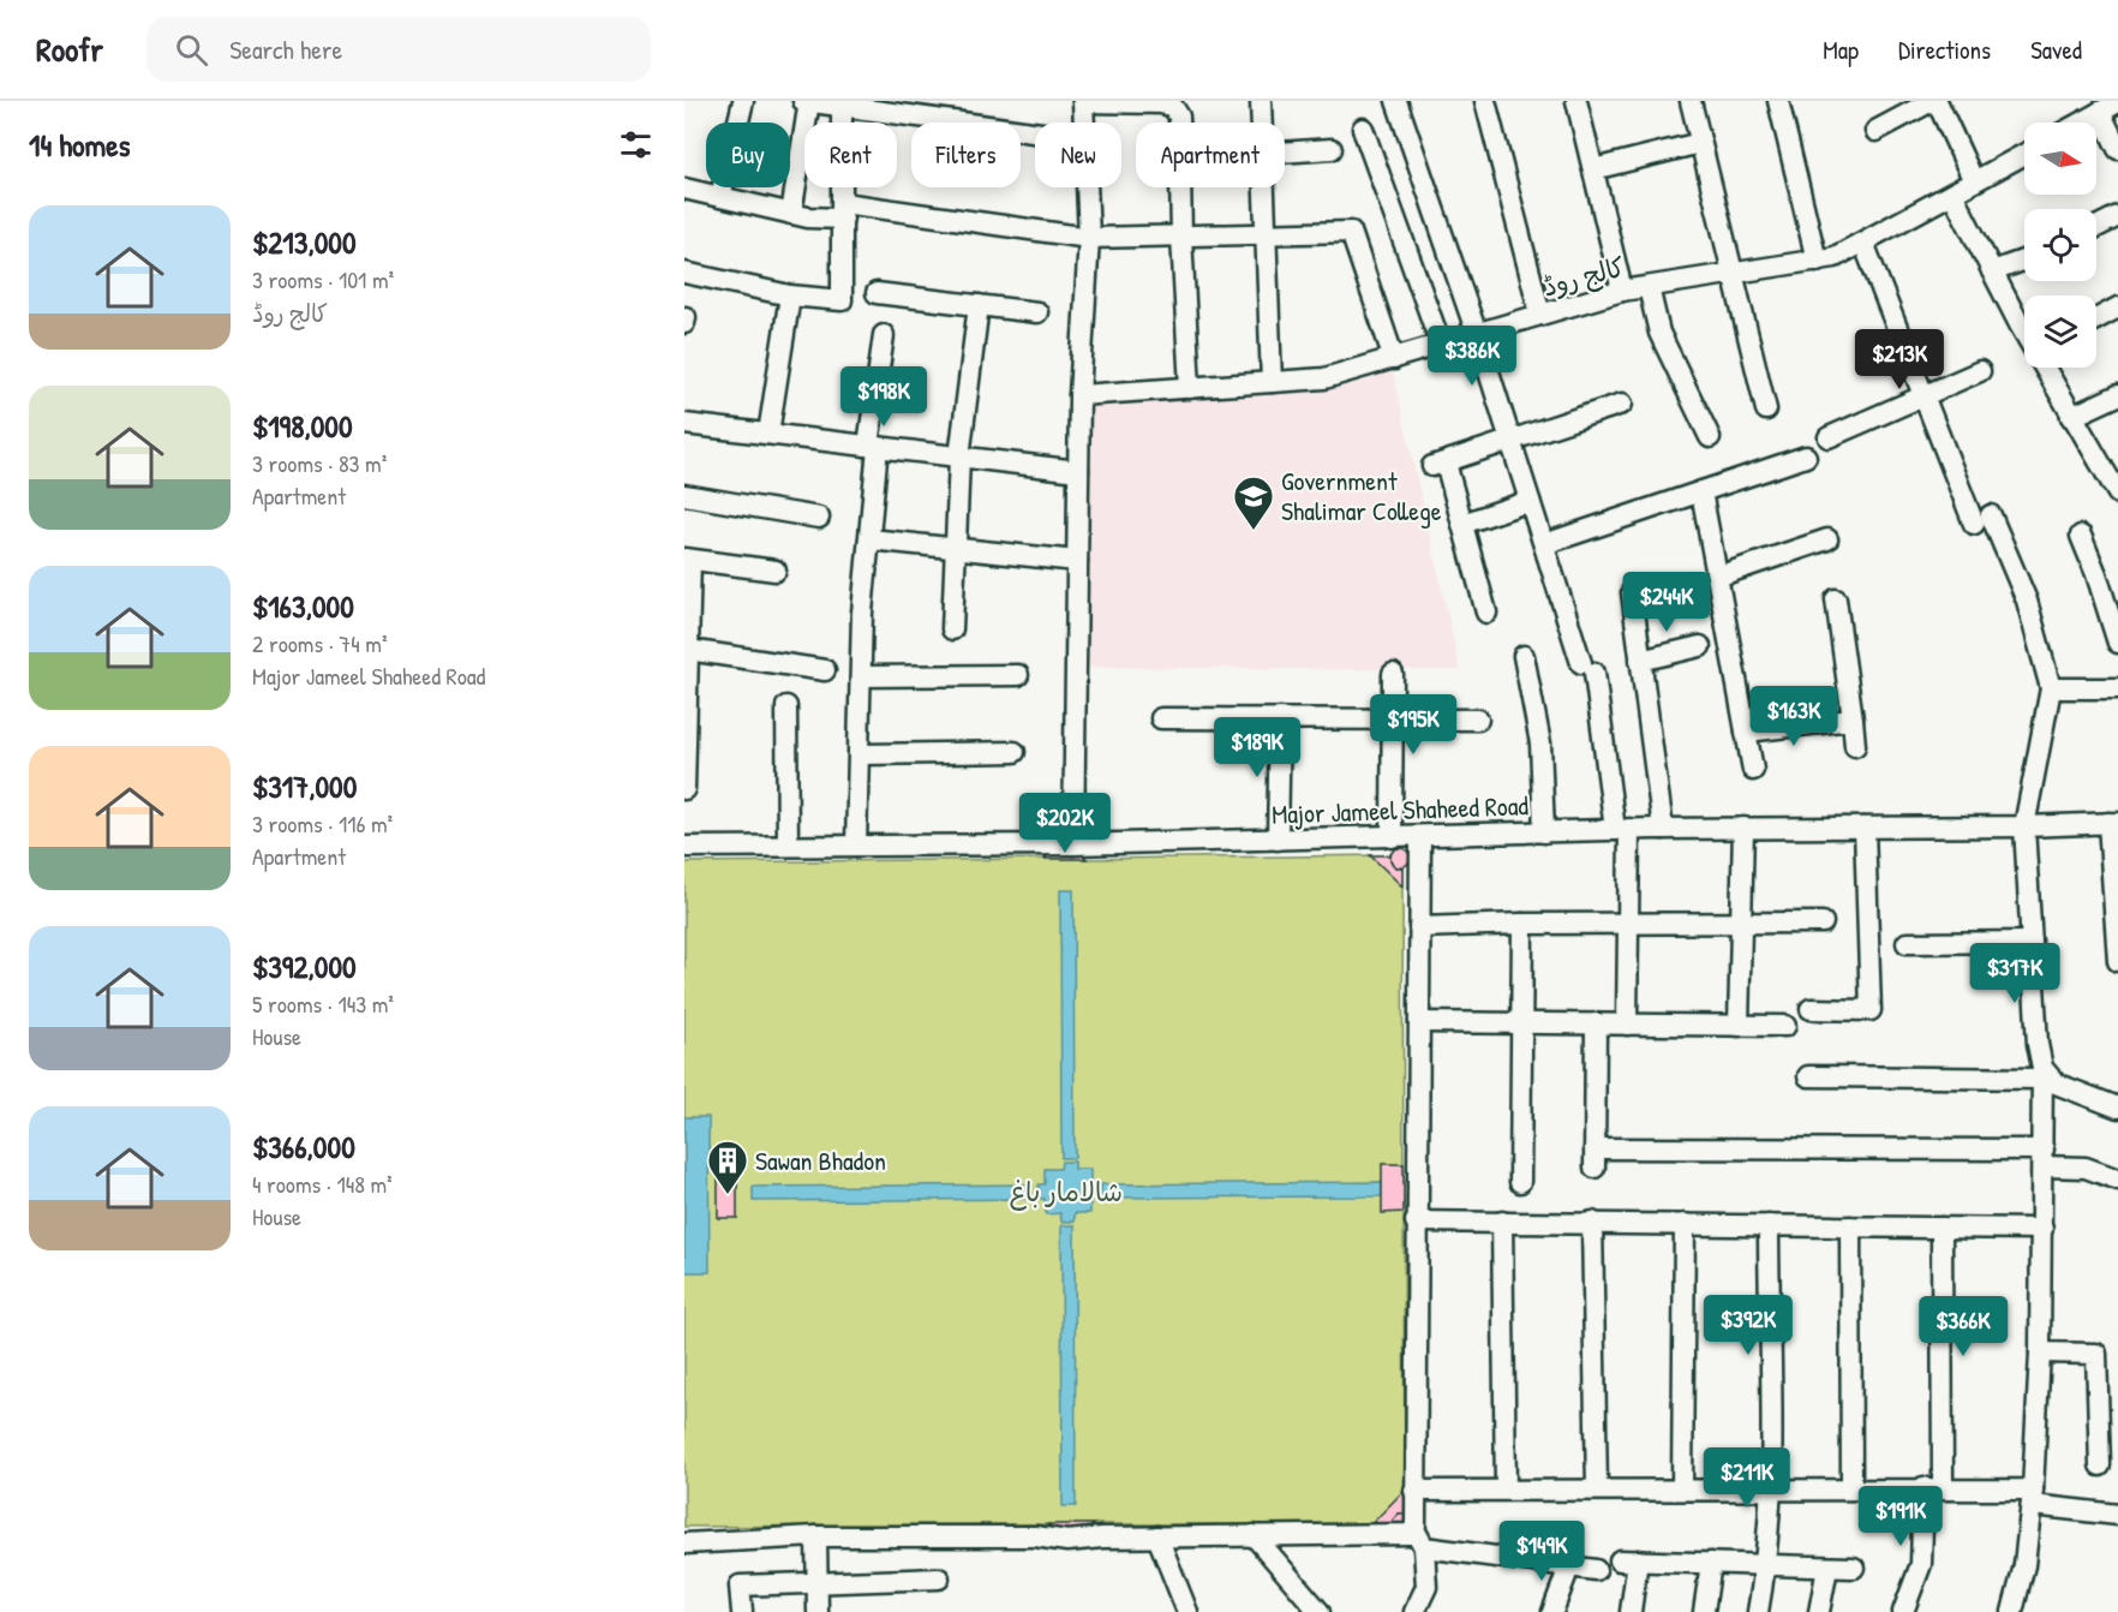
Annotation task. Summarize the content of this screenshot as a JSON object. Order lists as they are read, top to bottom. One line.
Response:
{"streets":{"street":["کالج روڈ","Major Jameel Shaheed Road"]},"parks":["شالامار باغ"],"places":{"school or university":["Government Shalimar College"],"building":["Sawan Bhadon"]},"north":"right","page":{"header":"Roofr","search":"Search here","nav":["Map","Directions","Saved"],"heading":"14 homes","chip":["Buy","Rent","Filters","New","Apartment"],"list":[{"name":"$213,000","note":"3 rooms · 101 m² · کالج روڈ"},{"name":"$198,000","note":"3 rooms · 83 m² · Apartment"},{"name":"$163,000","note":"2 rooms · 74 m² · Major Jameel Shaheed Road"},{"name":"$317,000","note":"3 rooms · 116 m² · Apartment"},{"name":"$392,000","note":"5 rooms · 143 m² · House"},{"name":"$366,000","note":"4 rooms · 148 m² · House"}],"price":["$386K","$213K","$198K","$244K","$163K","$195K","$189K","$202K","$317K","$392K","$366K","$211K","$191K","$149K"]}}
